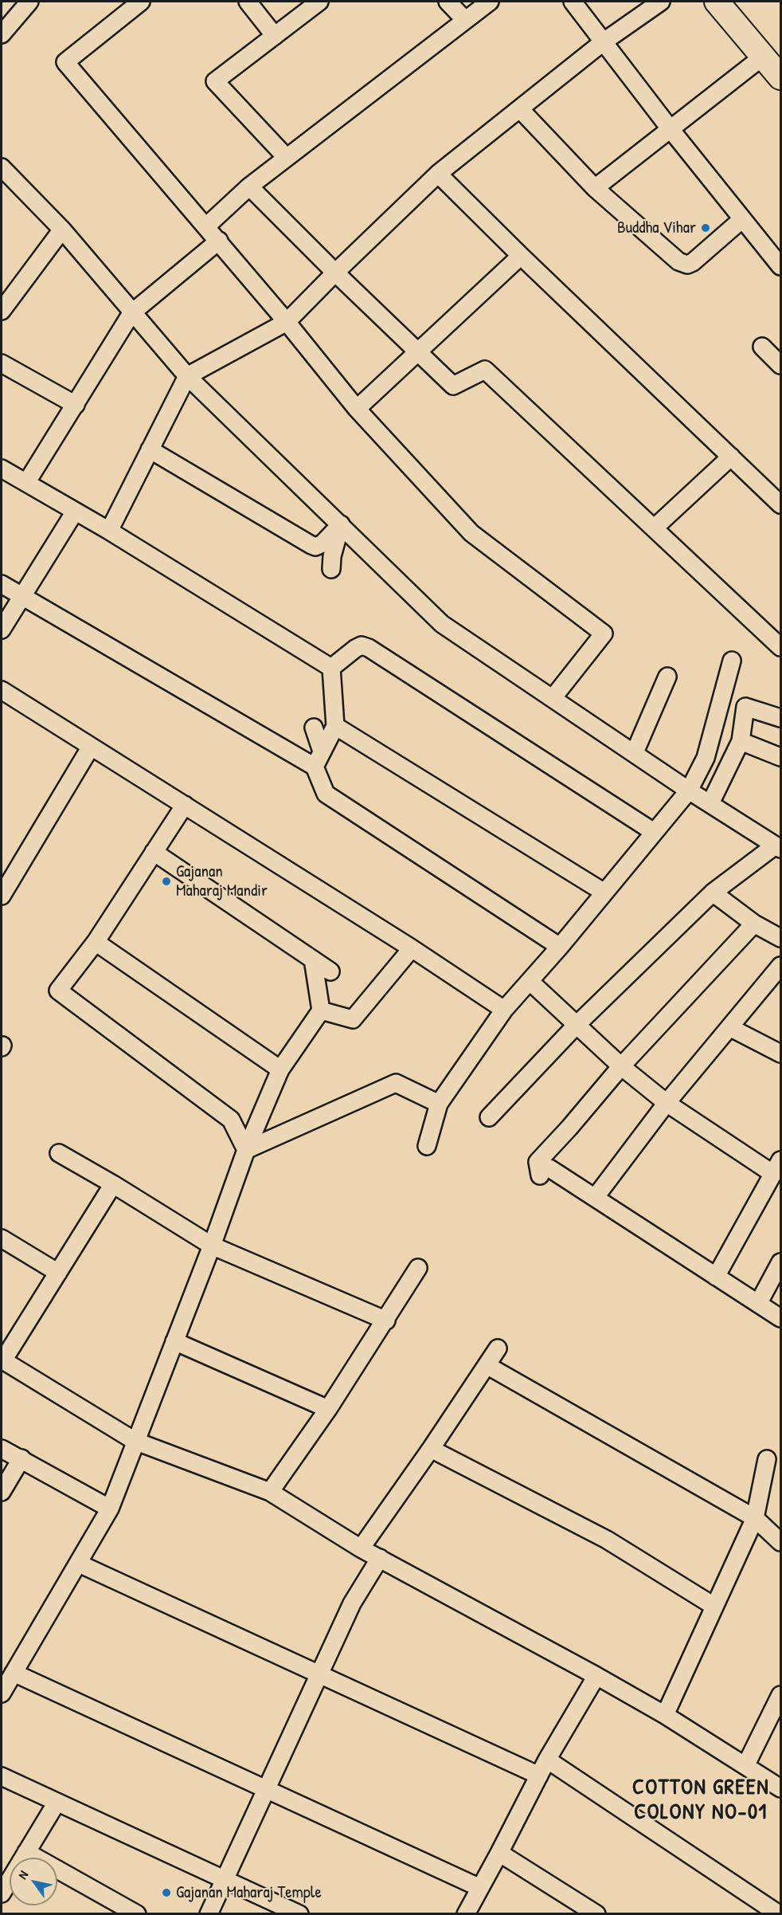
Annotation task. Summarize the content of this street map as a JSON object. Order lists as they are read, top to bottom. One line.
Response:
{"districts":["COTTON GREEN COLONY NO-01"],"places":["Buddha Vihar","Gajanan Maharaj Mandir","Gajanan Maharaj Temple"],"north":"top left"}
